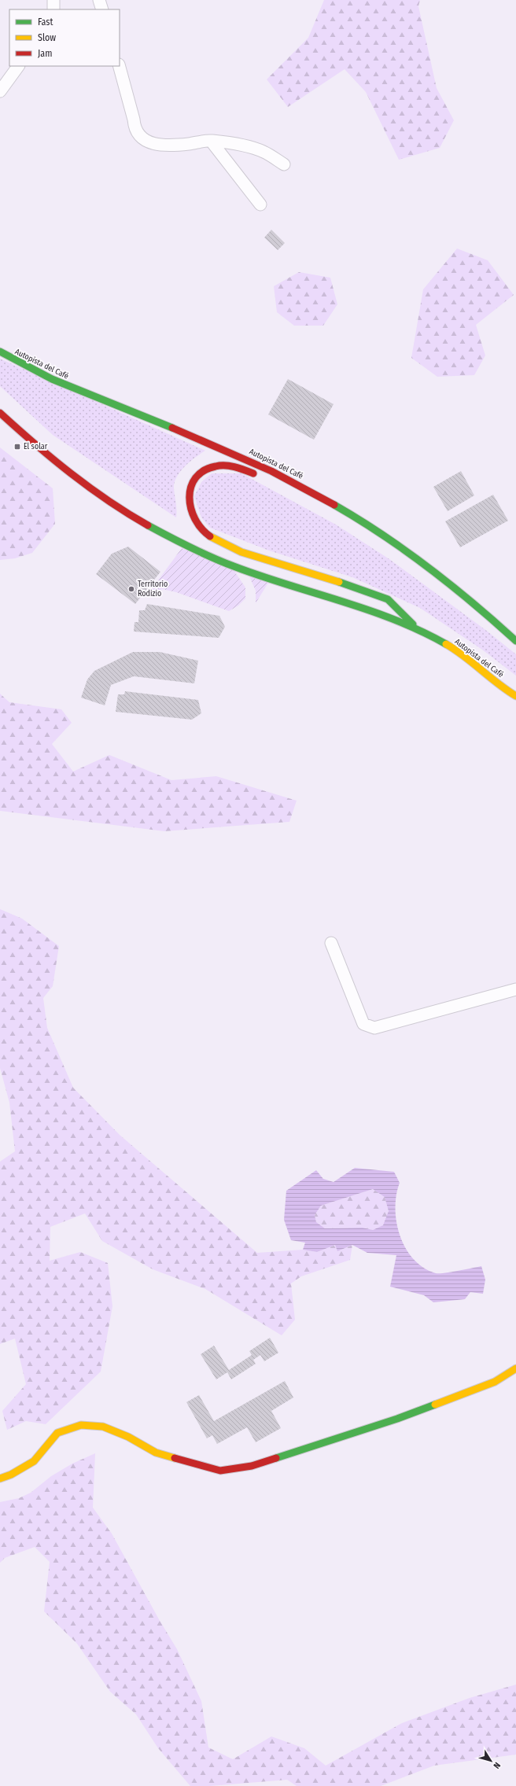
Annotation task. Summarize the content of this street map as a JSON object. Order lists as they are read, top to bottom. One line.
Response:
{"streets":{"main road":["Autopista del Café"]},"places":{"transit":["El solar"],"other":["Territorio Rodizio"]},"legend":["Fast","Slow","Jam"],"north":"bottom right"}
